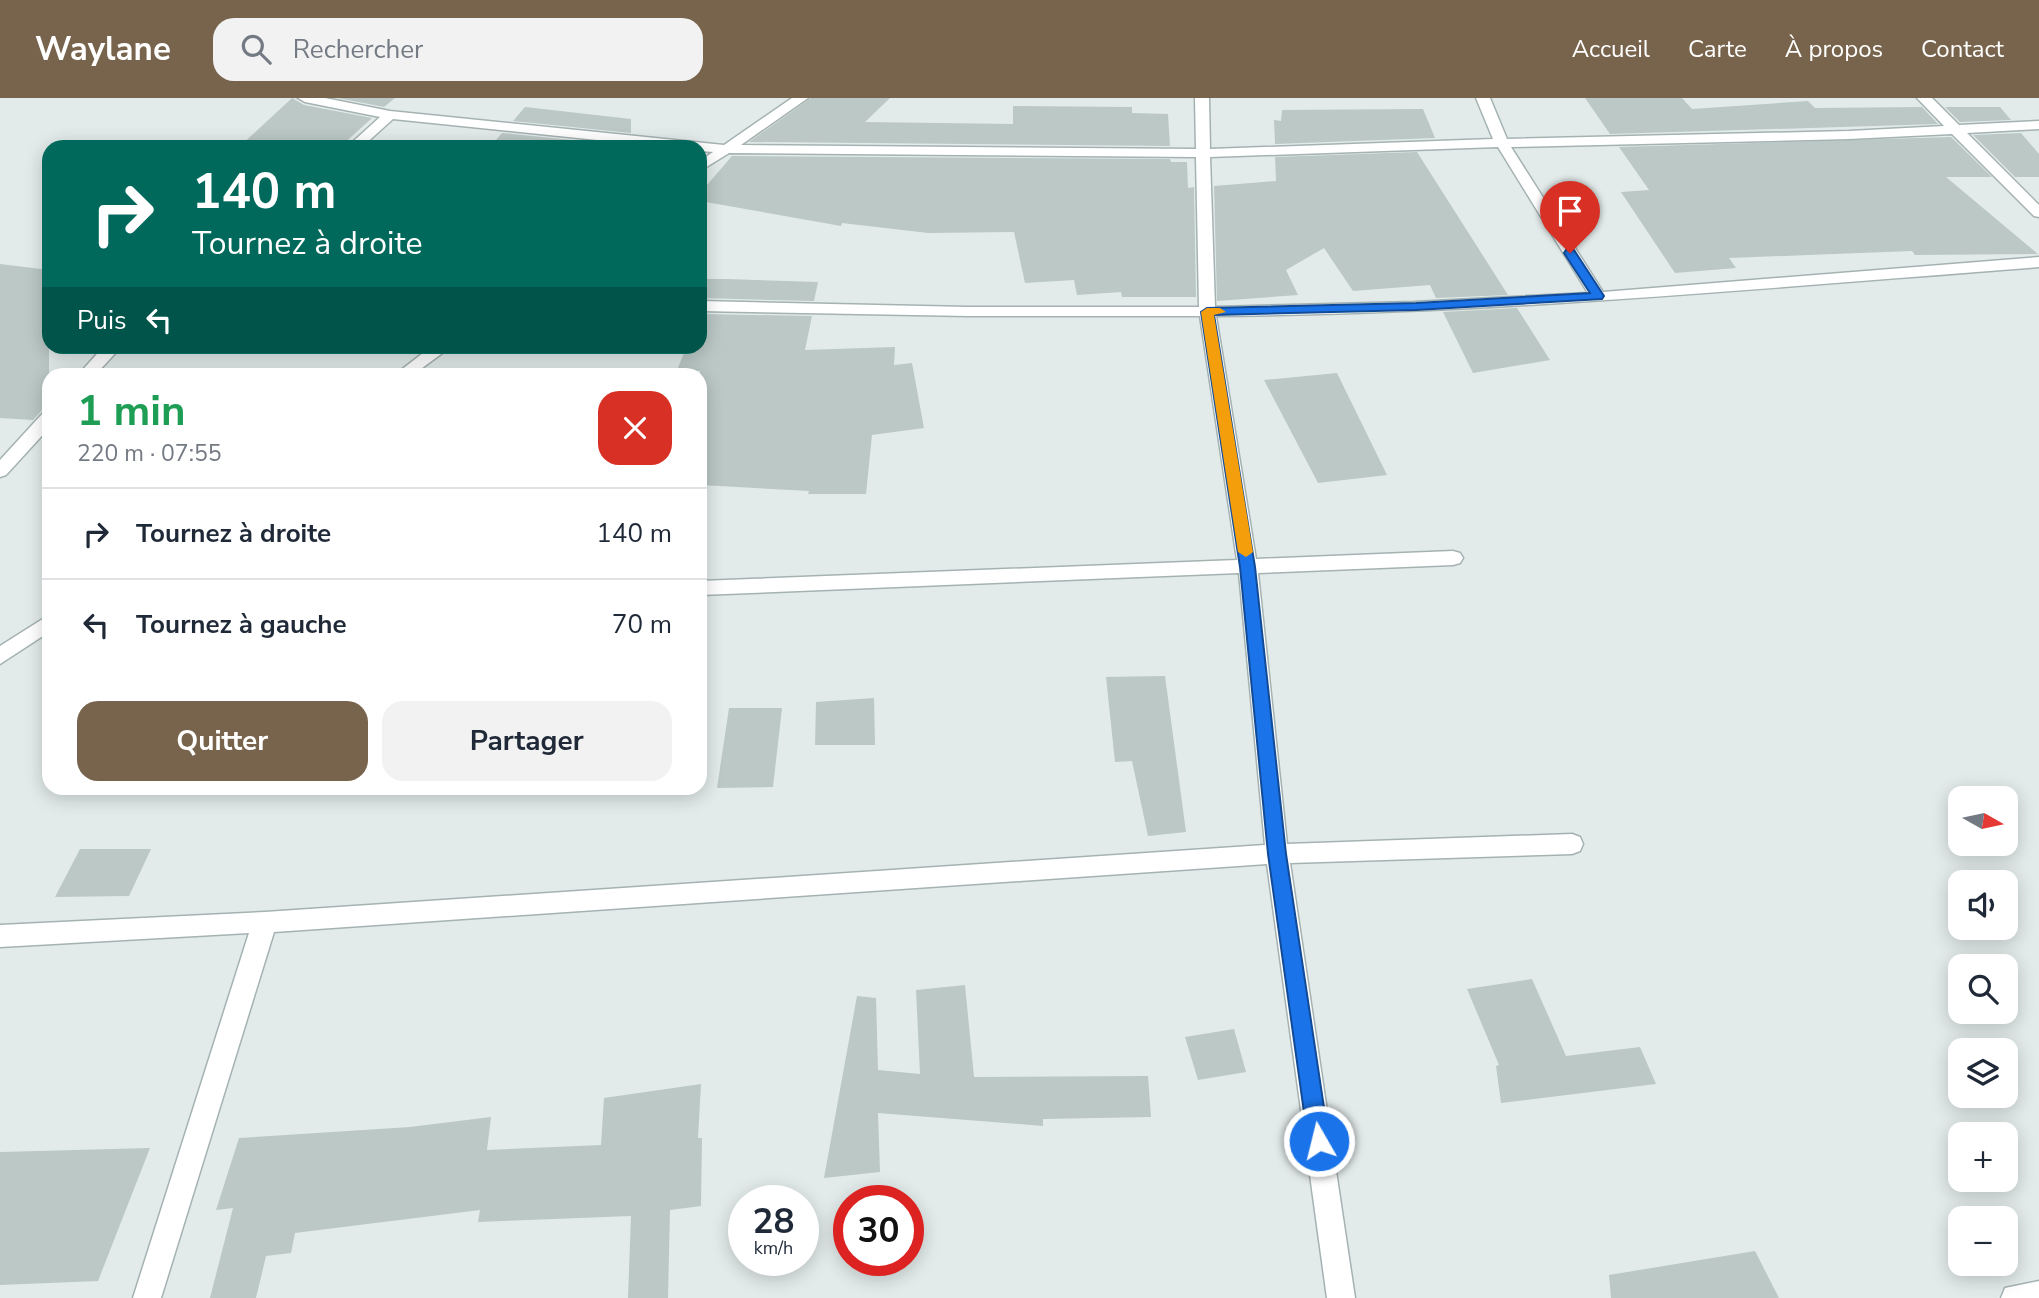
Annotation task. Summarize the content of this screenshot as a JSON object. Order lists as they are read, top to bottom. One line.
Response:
{"north":"right","page":{"header":"Waylane","search":"Rechercher","nav":["Accueil","Carte","À propos","Contact"],"turn":["140 m","Tournez à droite"],"then":"Puis","heading":["1 min","220 m · 07:55"],"list":[{"name":"Tournez à droite","value":"140 m"},{"name":"Tournez à gauche","value":"70 m"}],"buttons":["Quitter","Partager"],"map_buttons":["+","−"],"speed":"28 km/h","limit":"30"}}
